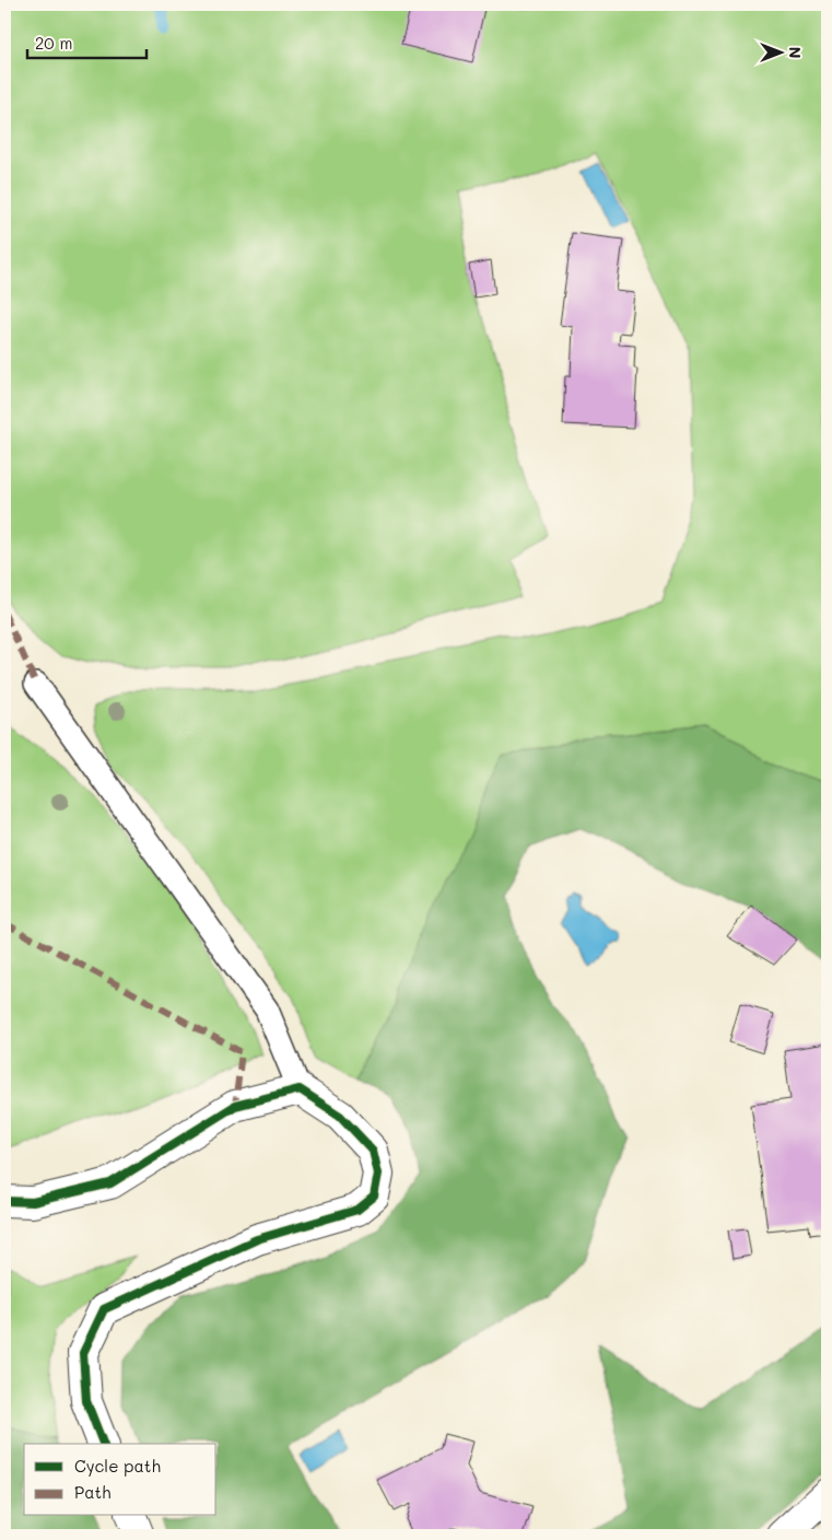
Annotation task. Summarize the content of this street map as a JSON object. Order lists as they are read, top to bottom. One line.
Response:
{"legend":["Cycle path","Path"],"scale_bar":"20 m","north":"right"}
